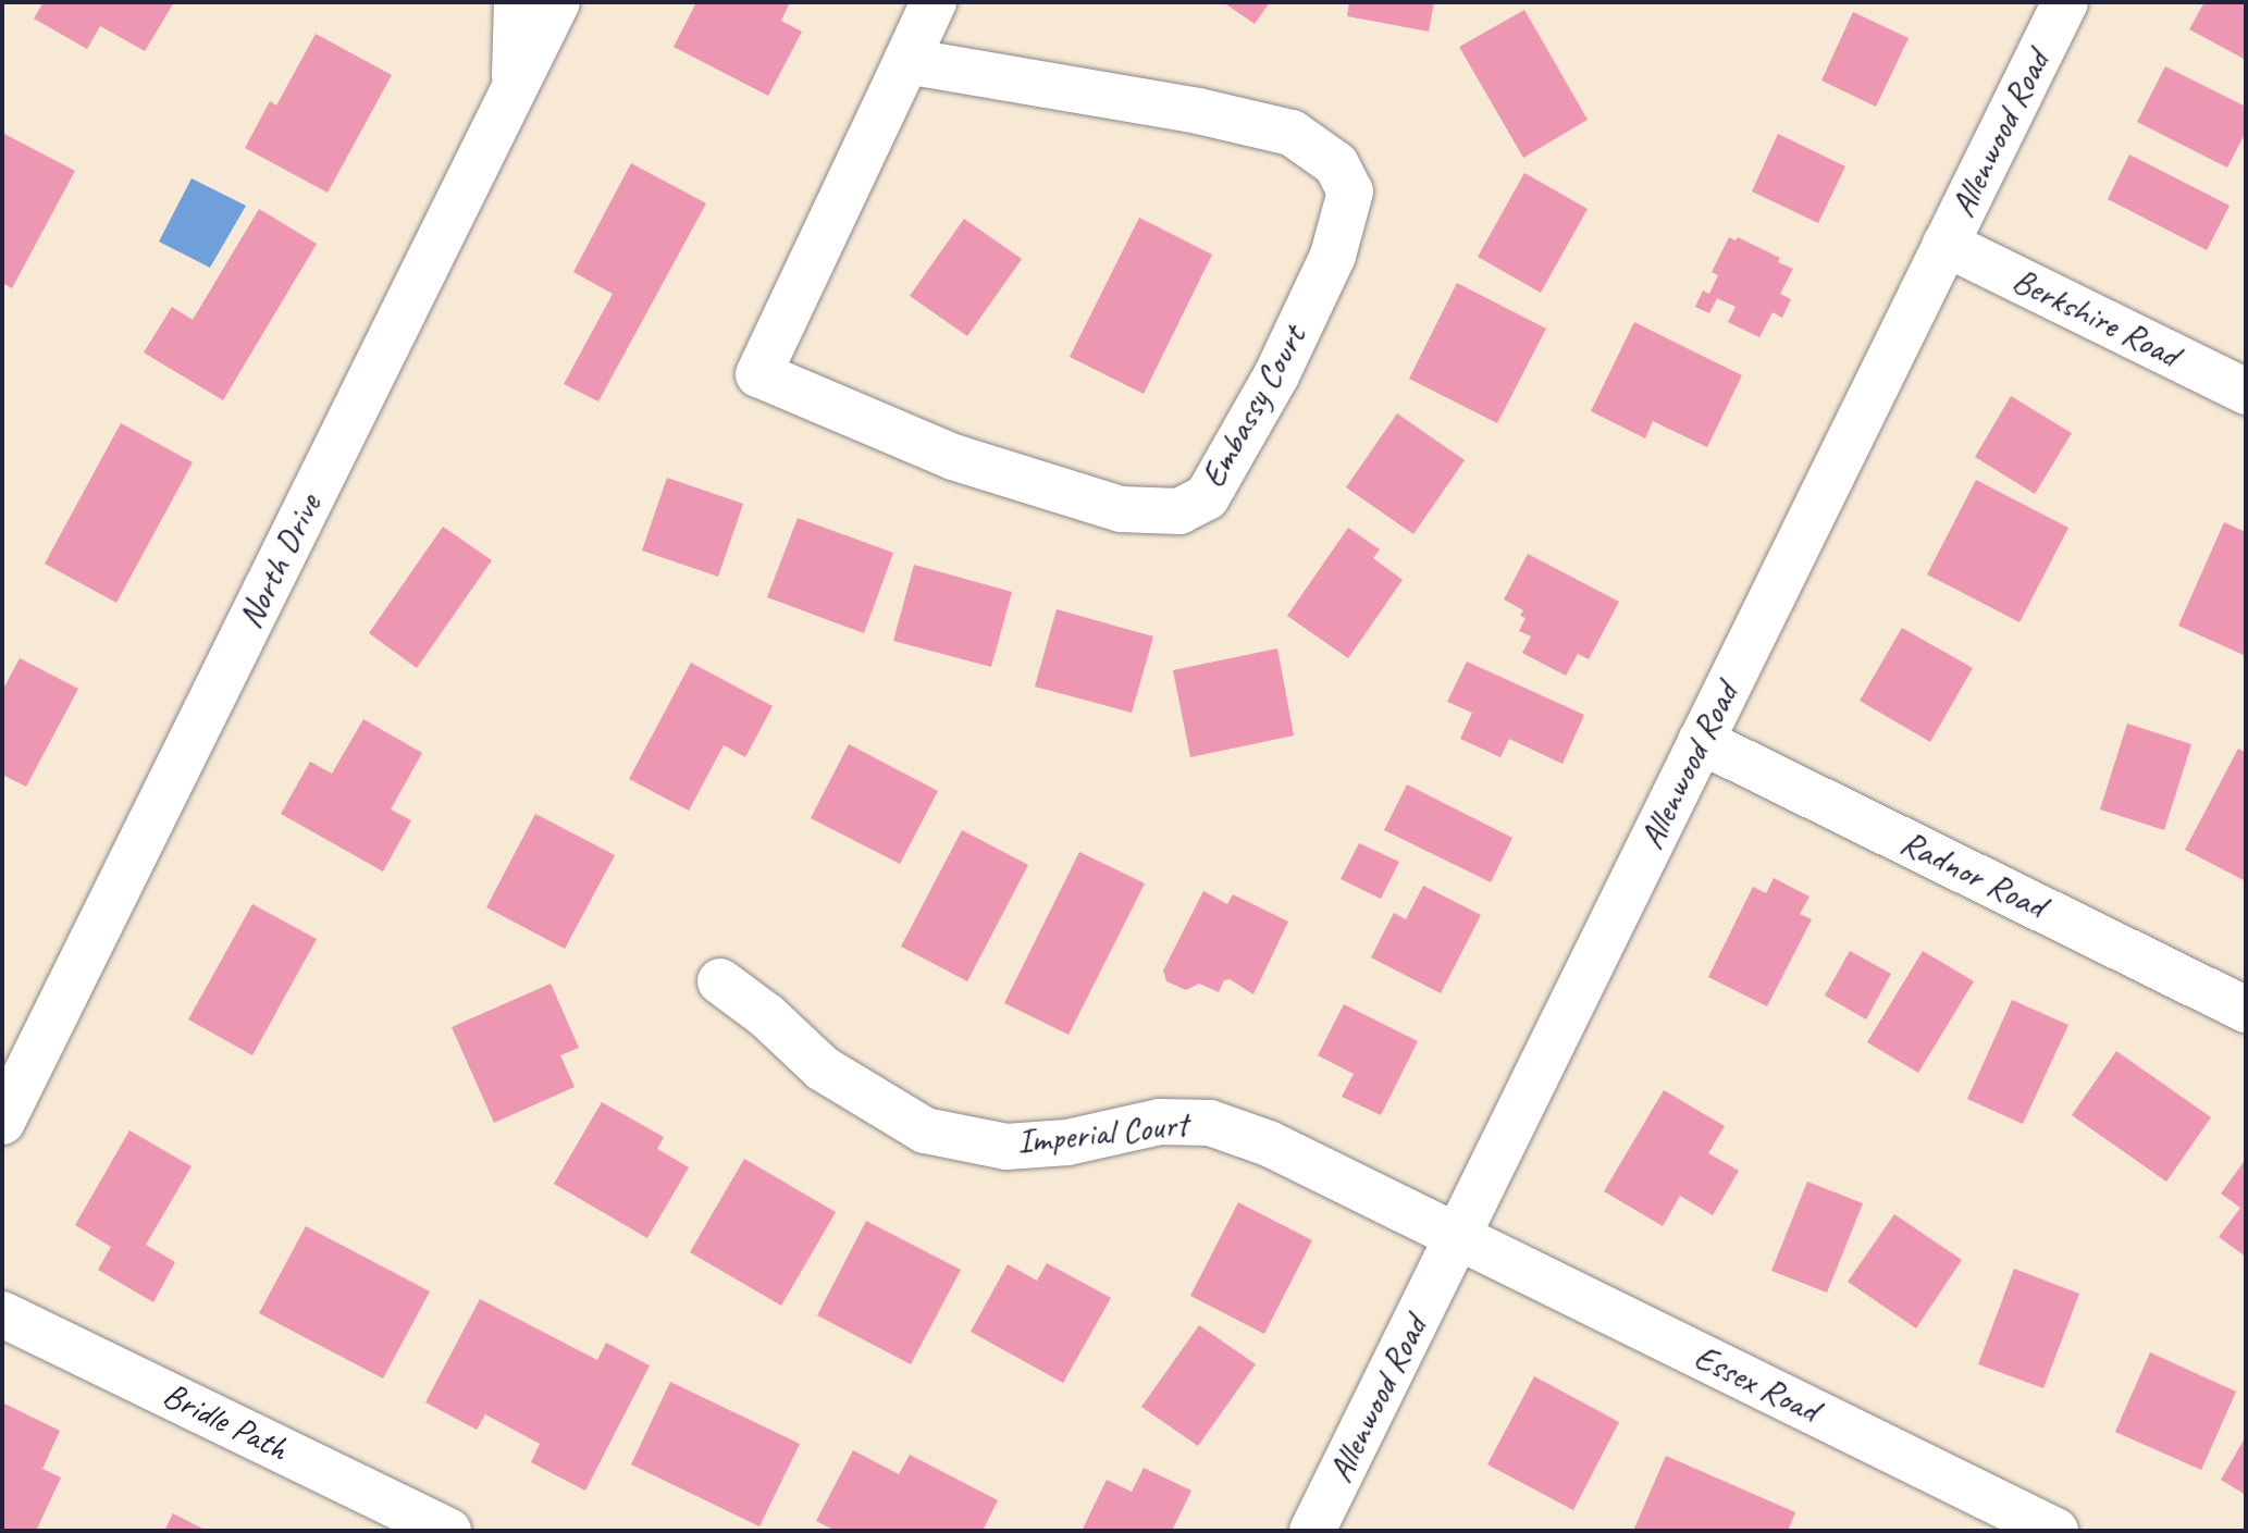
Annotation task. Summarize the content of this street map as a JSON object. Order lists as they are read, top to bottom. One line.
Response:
{"streets":{"street":["Allenwood Road","Berkshire Road","Embassy Court","North Drive","Radnor Road","Imperial Court","Essex Road","Bridle Path"]},"crossings":[["Allenwood Road","Berkshire Road"],["Allenwood Road","Radnor Road"],["Allenwood Road","Imperial Court"],["Allenwood Road","Essex Road"],["Imperial Court","Essex Road"]]}
